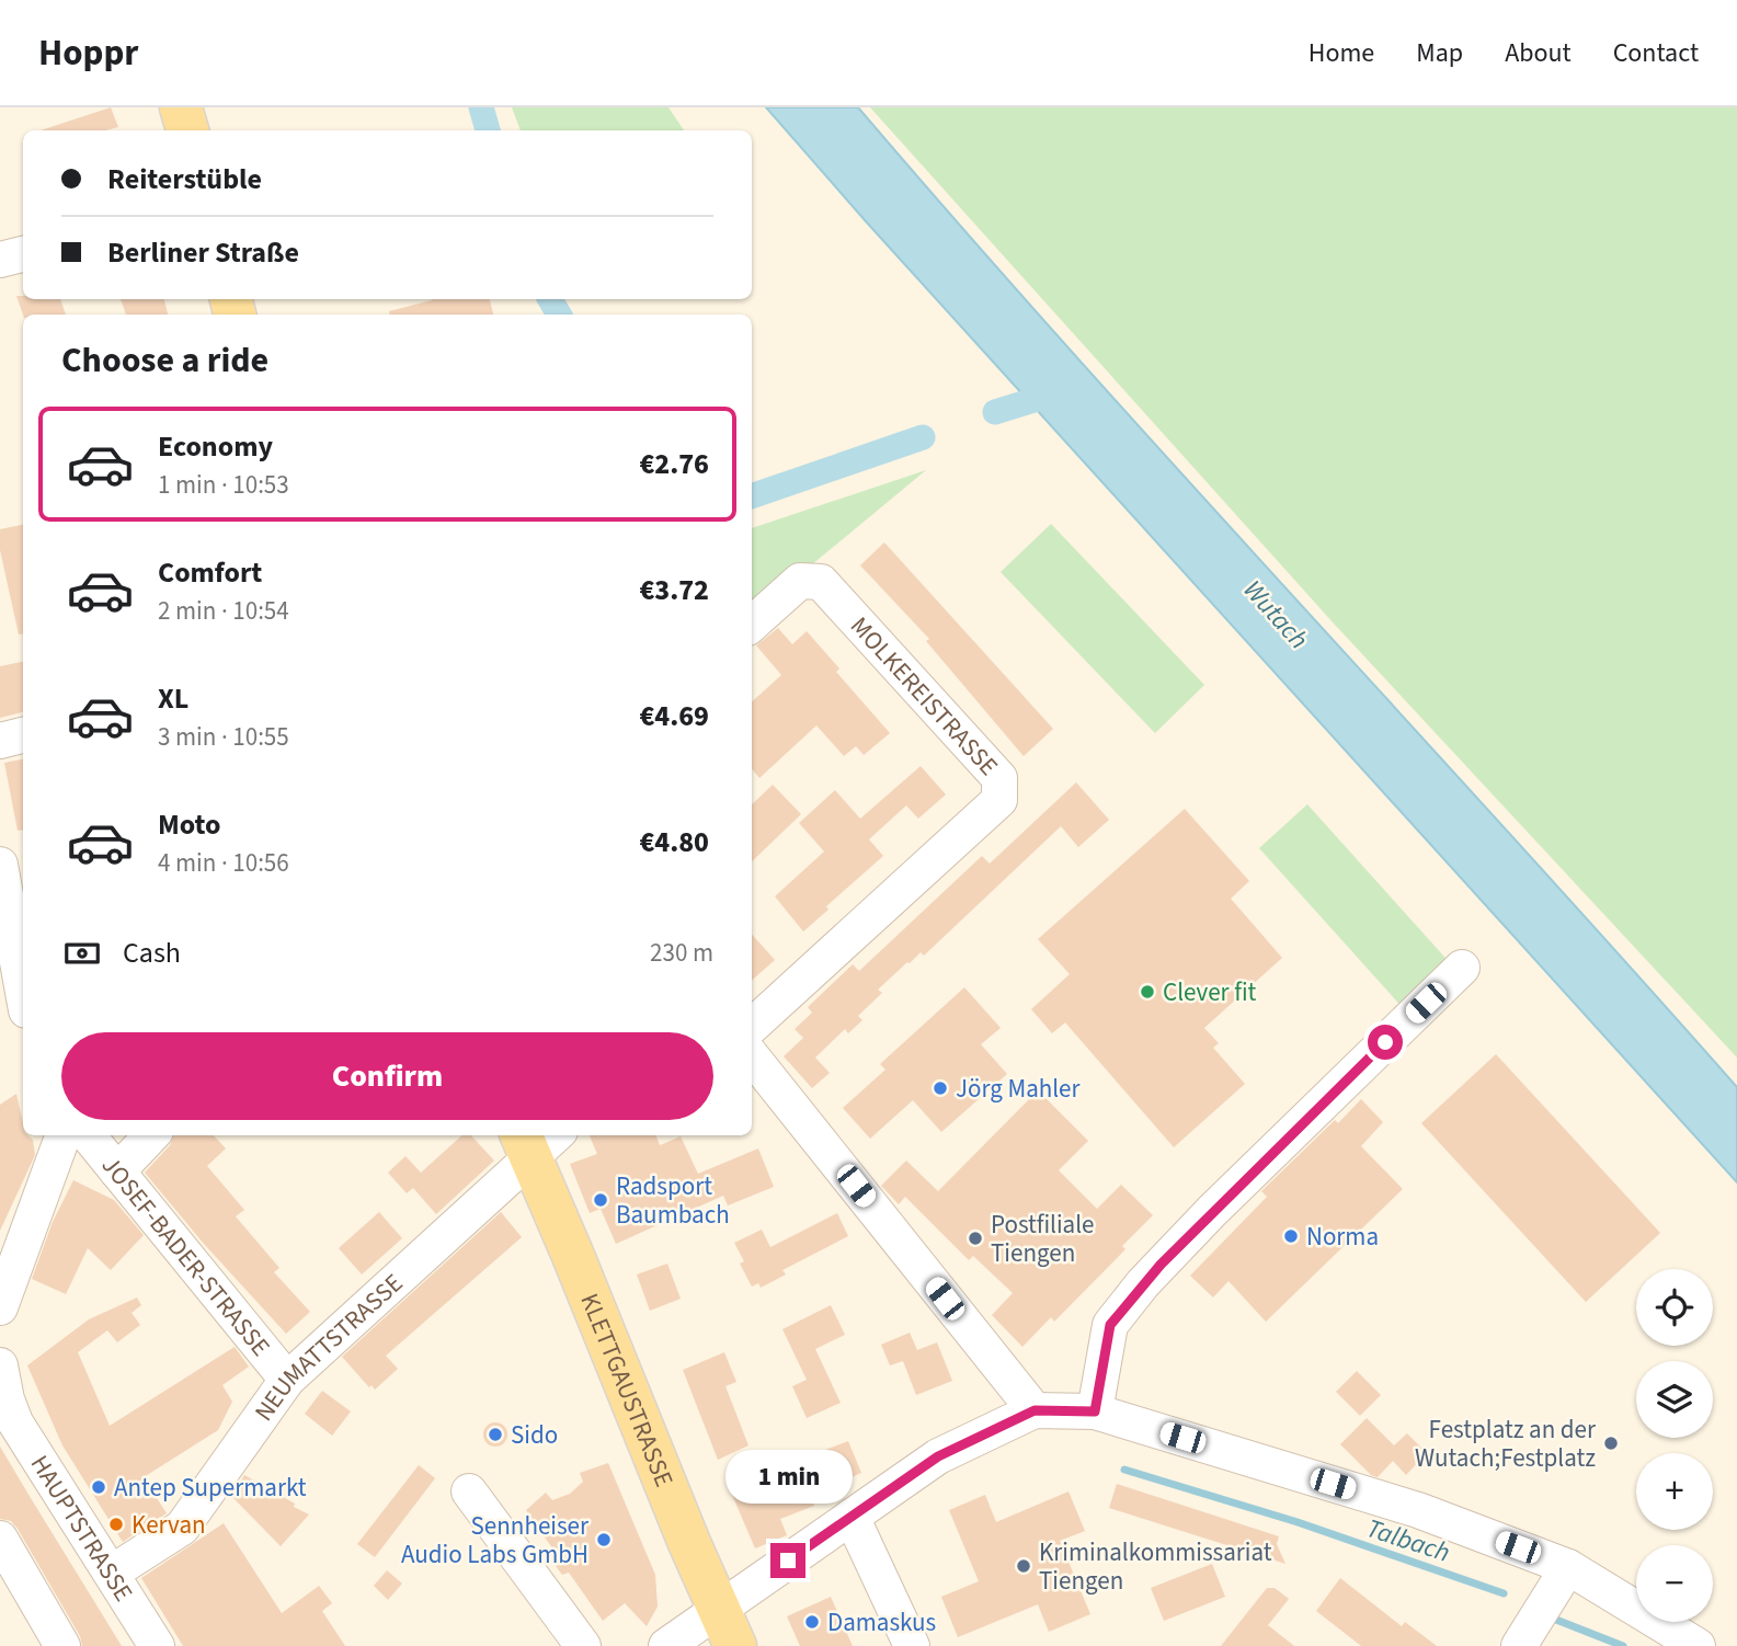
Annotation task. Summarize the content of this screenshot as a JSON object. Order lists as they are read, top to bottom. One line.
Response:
{"streets":{"main road":["KLETTGAUSTRASSE"],"street":["MOLKEREISTRASSE","JOSEF-BADER-STRASSE","NEUMATTSTRASSE","HAUPTSTRASSE"]},"crossings":[["JOSEF-BADER-STRASSE","NEUMATTSTRASSE"],["NEUMATTSTRASSE","KLETTGAUSTRASSE"],["NEUMATTSTRASSE","HAUPTSTRASSE"]],"water":["Wutach","Talbach"],"places":["Clever fit","Jörg Mahler","Radsport Baumbach","Norma","Postfiliale Tiengen","Sido","Festplatz an der Wutach;Festplatz","Antep Supermarkt","Kervan","Sennheiser Audio Labs GmbH","Kriminalkommissariat Tiengen","Damaskus"],"page":{"header":"Hoppr","nav":["Home","Map","About","Contact"],"banner":["Reiterstüble","Berliner Straße"],"heading":"Choose a ride","list":[{"name":"Economy","note":"1 min · 10:53","value":"€2.76"},{"name":"Comfort","note":"2 min · 10:54","value":"€3.72"},{"name":"XL","note":"3 min · 10:55","value":"€4.69"},{"name":"Moto","note":"4 min · 10:56","value":"€4.80"}],"pay":["Cash","230 m"],"buttons":"Confirm","map_buttons":["+","−"],"bubble":"1 min"}}
